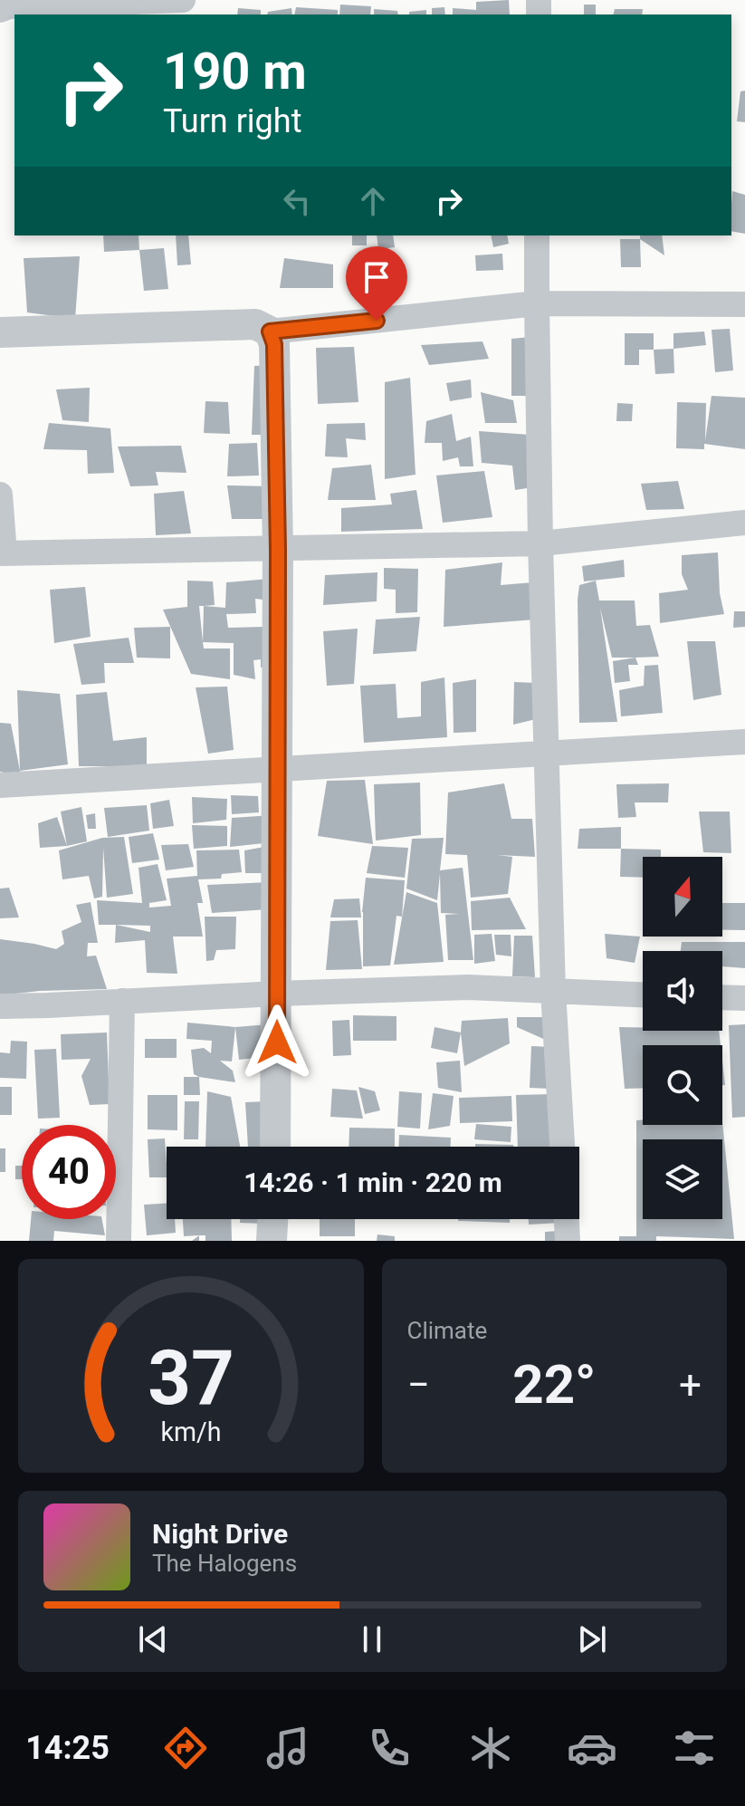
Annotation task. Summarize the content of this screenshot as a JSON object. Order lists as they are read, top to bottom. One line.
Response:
{"north":"top","page":{"turn":["190 m","Turn right"],"limit":"40","trip":"14:26 · 1 min · 220 m","tile":"Climate","heat":["−","22°","+"],"song":["Night Drive","The Halogens"],"tabs":"14:25","gauge":["37","km/h"]}}
